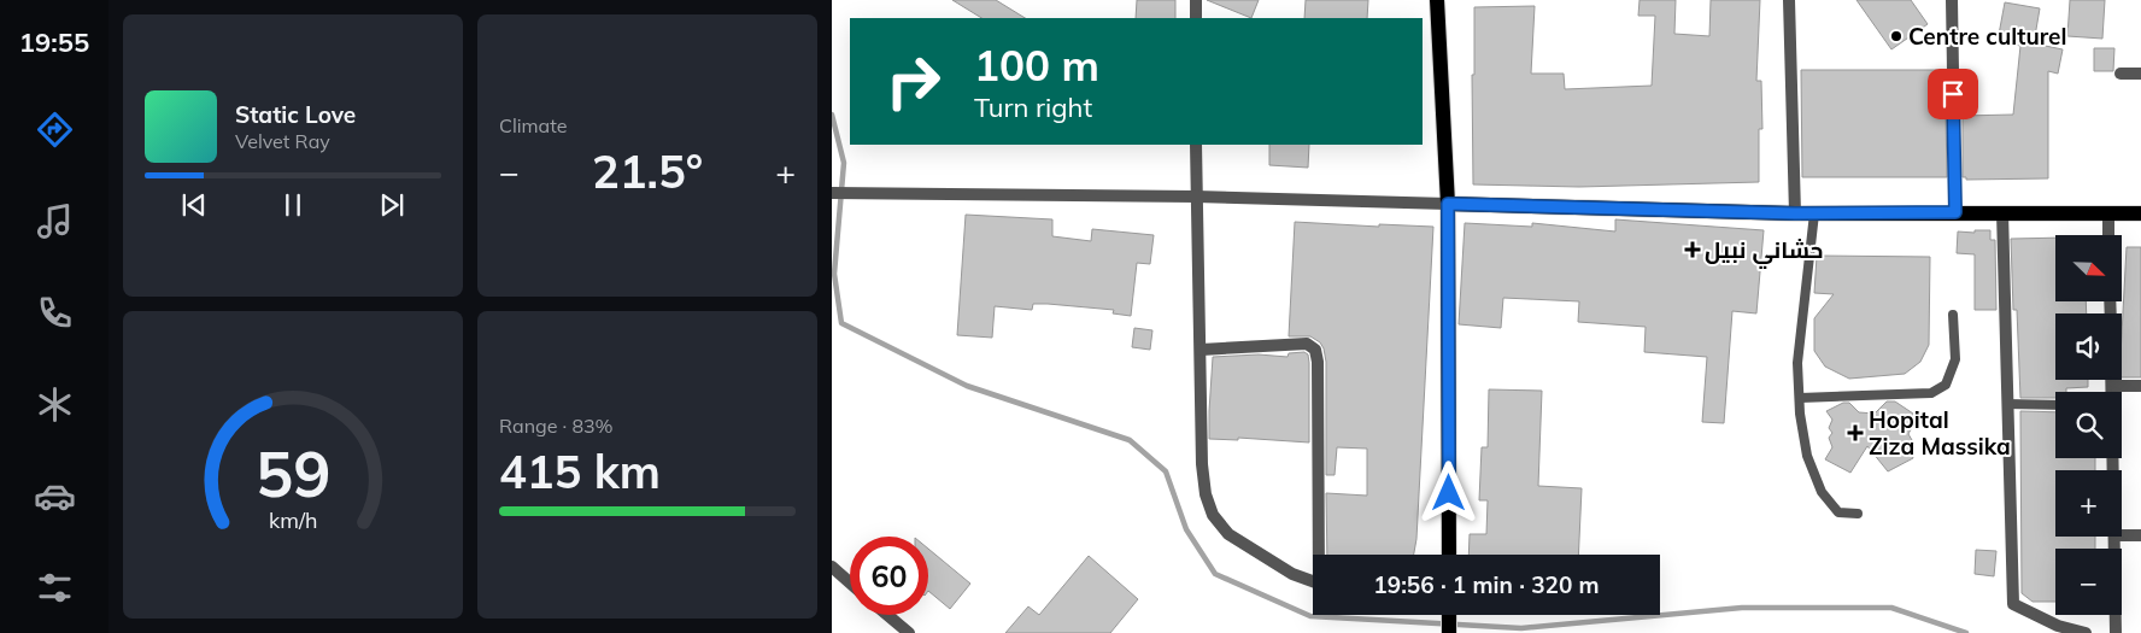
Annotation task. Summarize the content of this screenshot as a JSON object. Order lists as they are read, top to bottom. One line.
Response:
{"places":{"other":["Centre culturel"],"health":["حشاني نبيل","Hopital Ziza Massika"]},"north":"bottom right","page":{"tabs":"19:55","tile":["Climate",["Range · 83%","415 km"]],"turn":["100 m","Turn right"],"song":["Static Love","Velvet Ray"],"heat":["−","21.5°","+"],"map_buttons":["+","−"],"limit":"60","trip":"19:56 · 1 min · 320 m","gauge":["59","km/h"]}}
